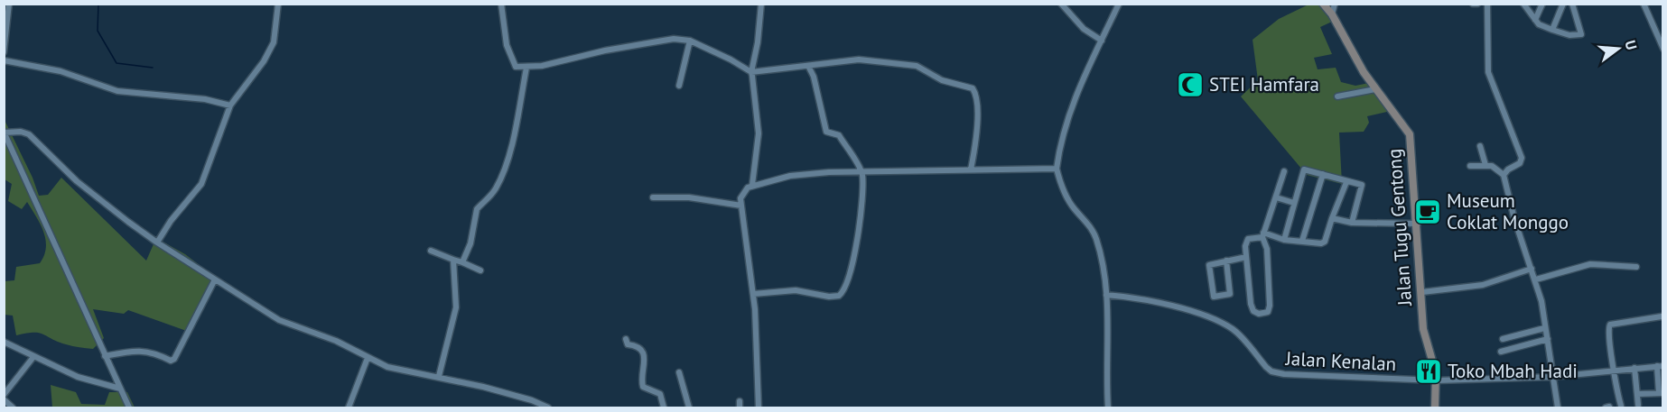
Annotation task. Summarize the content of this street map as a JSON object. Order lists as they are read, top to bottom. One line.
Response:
{"streets":{"main road":["Jalan Tugu Gentong"],"street":["Jalan Kenalan"]},"crossings":[["Jalan Tugu Gentong","Jalan Kenalan"]],"places":{"mosque":["STEI Hamfara"],"cafe":["Museum Coklat Monggo"],"restaurant":["Toko Mbah Hadi"]},"north":"right"}
